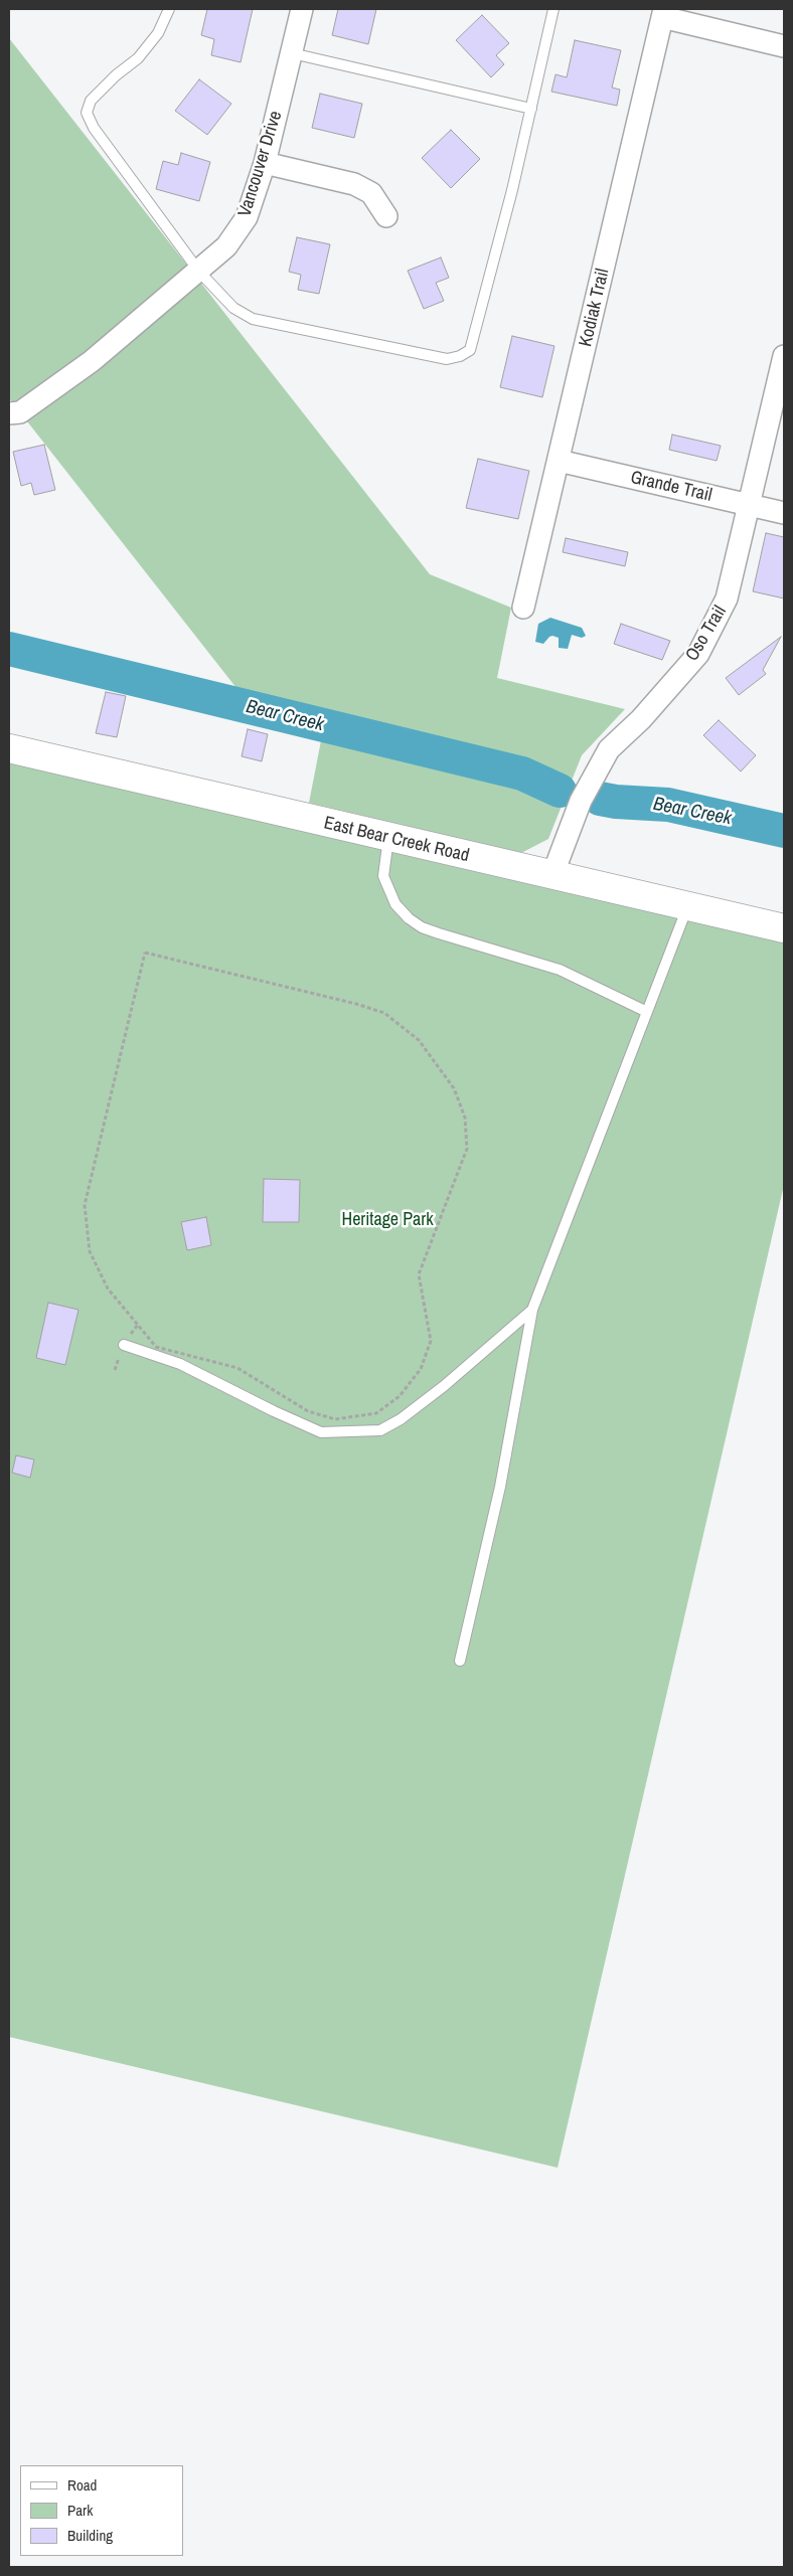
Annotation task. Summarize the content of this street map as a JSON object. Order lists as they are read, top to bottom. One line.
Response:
{"streets":{"main road":["East Bear Creek Road"],"street":["Vancouver Drive","Kodiak Trail","Grande Trail","Oso Trail"]},"crossings":[["Kodiak Trail","Grande Trail"],["Grande Trail","Oso Trail"],["Oso Trail","East Bear Creek Road"]],"water":["Bear Creek"],"parks":["Heritage Park"],"legend":["Road","Park","Building"]}
